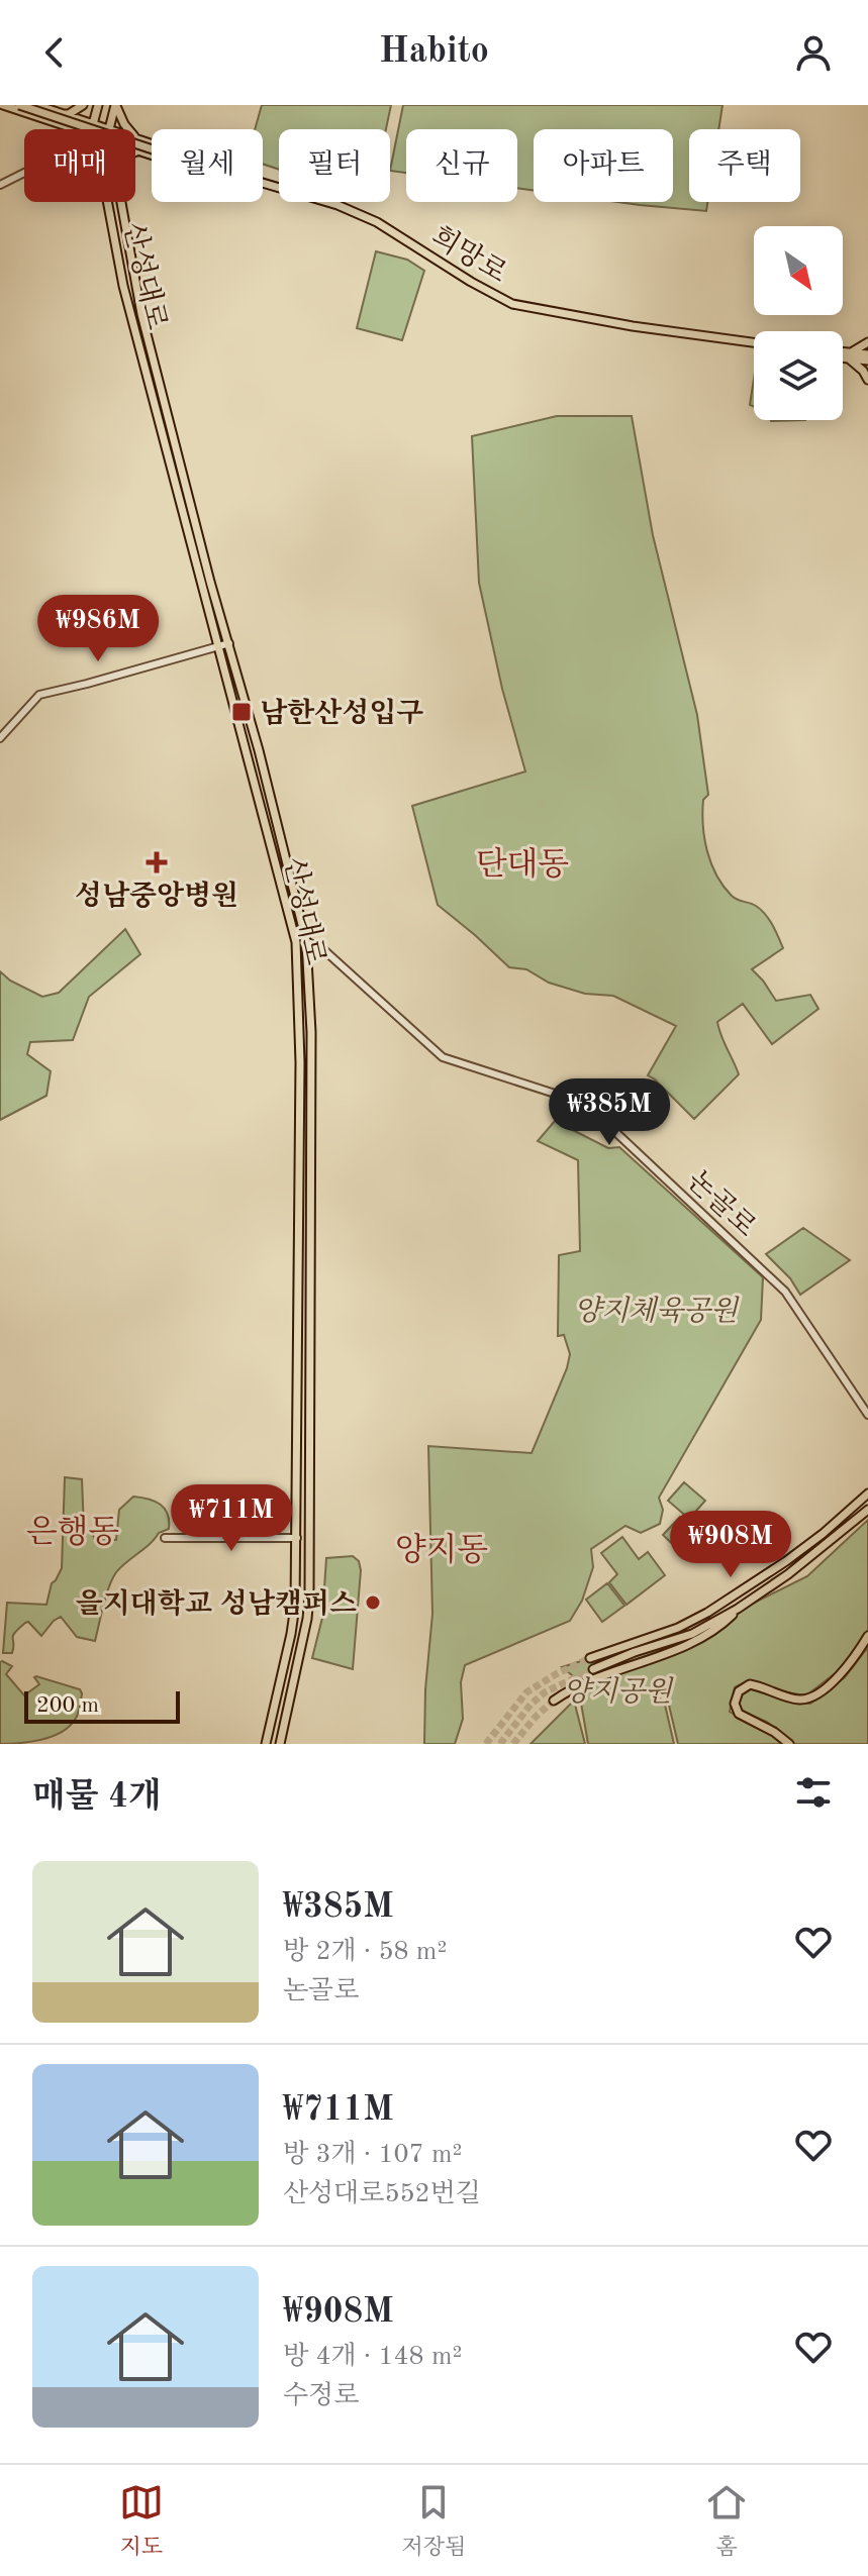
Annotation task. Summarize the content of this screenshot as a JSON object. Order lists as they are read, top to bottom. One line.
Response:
{"streets":{"main road":["희망로","산성대로"],"street":["논골로"]},"crossings":[["산성대로","논골로"]],"districts":["단대동","은행동","양지동"],"parks":["양지체육공원","양지공원"],"places":{"transit":["남한산성입구"],"health":["성남중앙병원"],"other":["을지대학교 성남캠퍼스"]},"scale_bar":"200 m","north":"bottom right","page":{"header":"Habito","chip":["매매","월세","필터","신규","아파트","주택"],"price":["₩986M","₩385M","₩711M","₩908M"],"scale":"200 m","heading":"매물 4개","list":[{"name":"₩385M","note":"방 2개 · 58 m² · 논골로"},{"name":"₩711M","note":"방 3개 · 107 m² · 산성대로552번길"},{"name":"₩908M","note":"방 4개 · 148 m² · 수정로"}],"tabs":["지도","저장됨","홈"]}}
